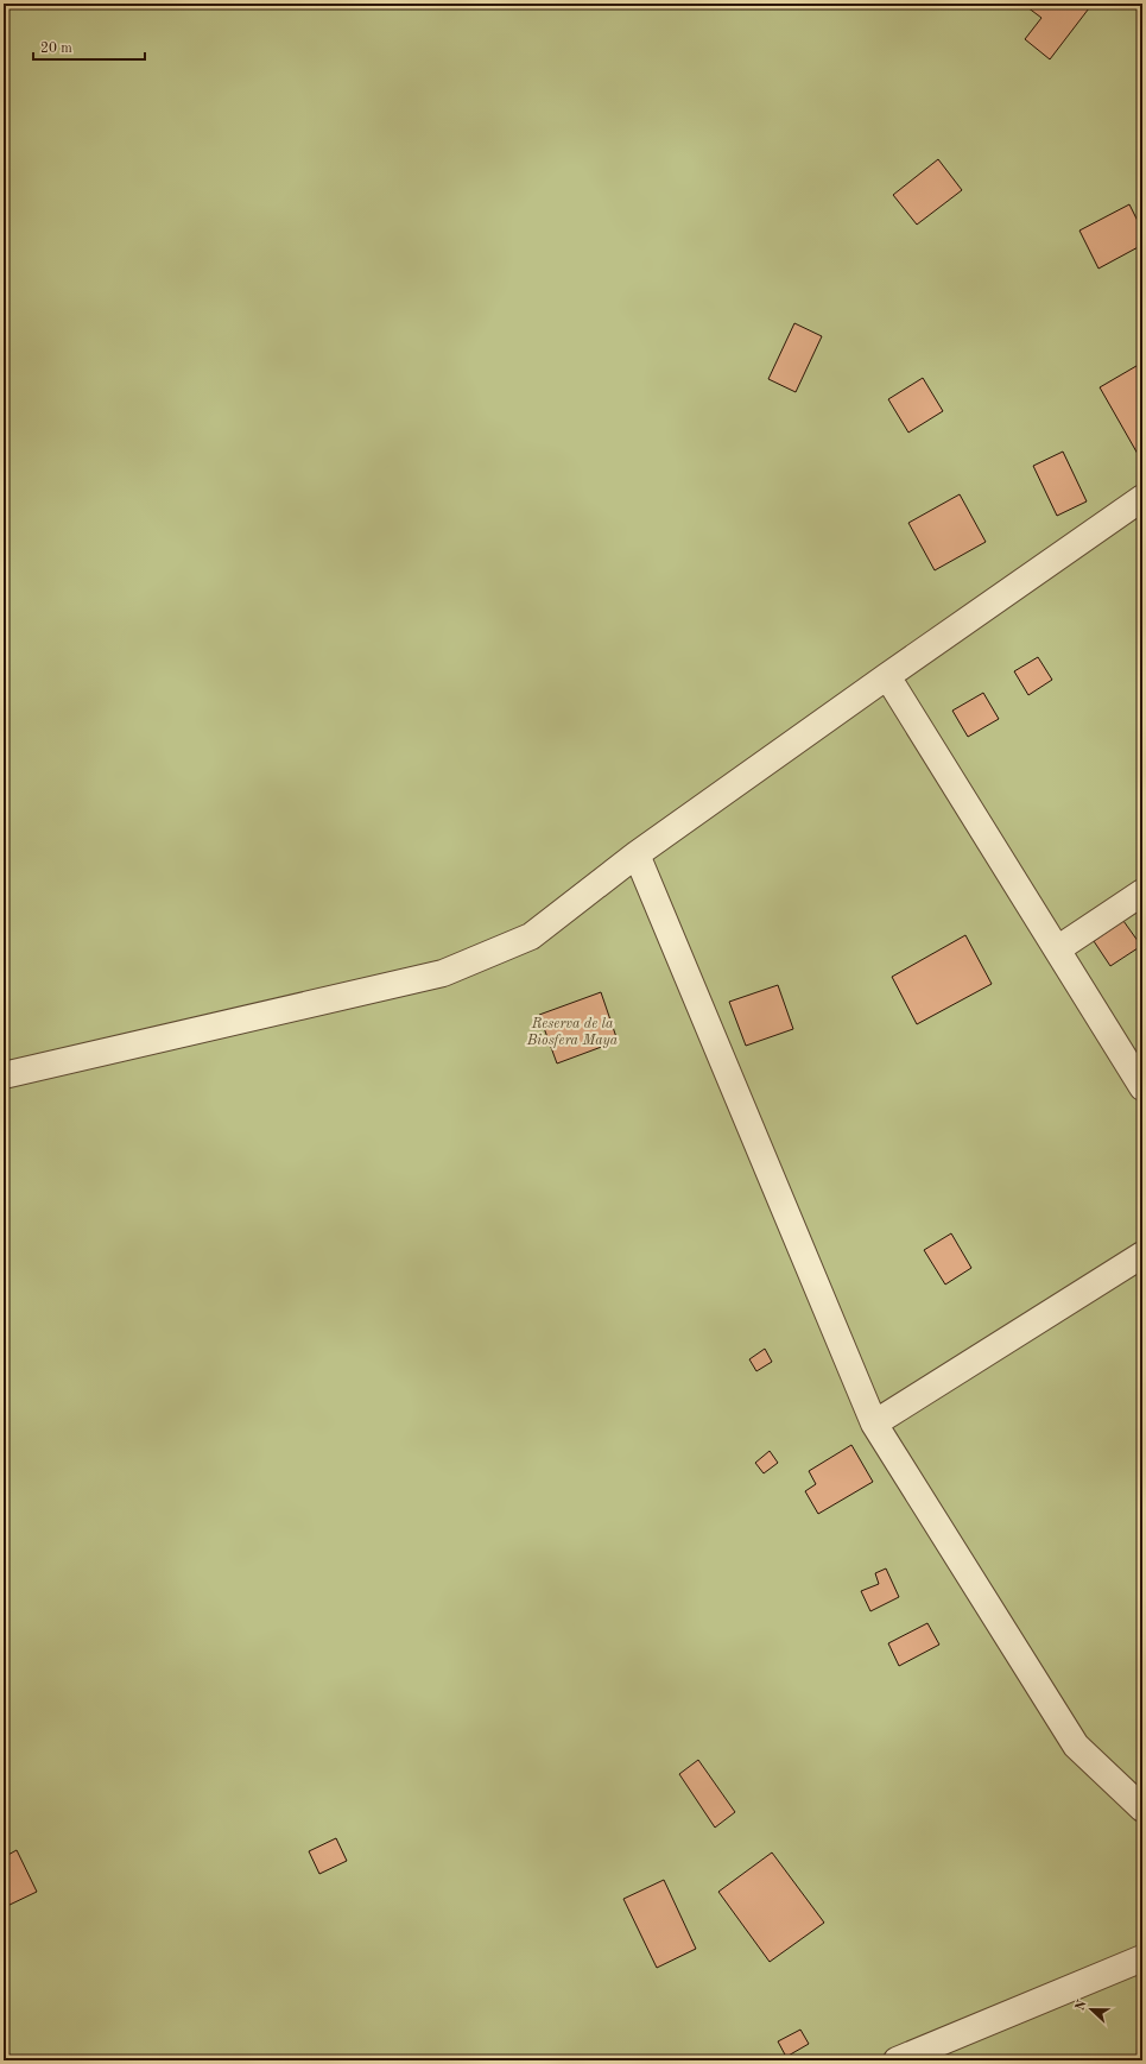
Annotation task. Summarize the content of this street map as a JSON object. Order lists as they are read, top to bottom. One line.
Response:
{"parks":["Reserva de la Biosfera Maya"],"scale_bar":"20 m","north":"left"}
